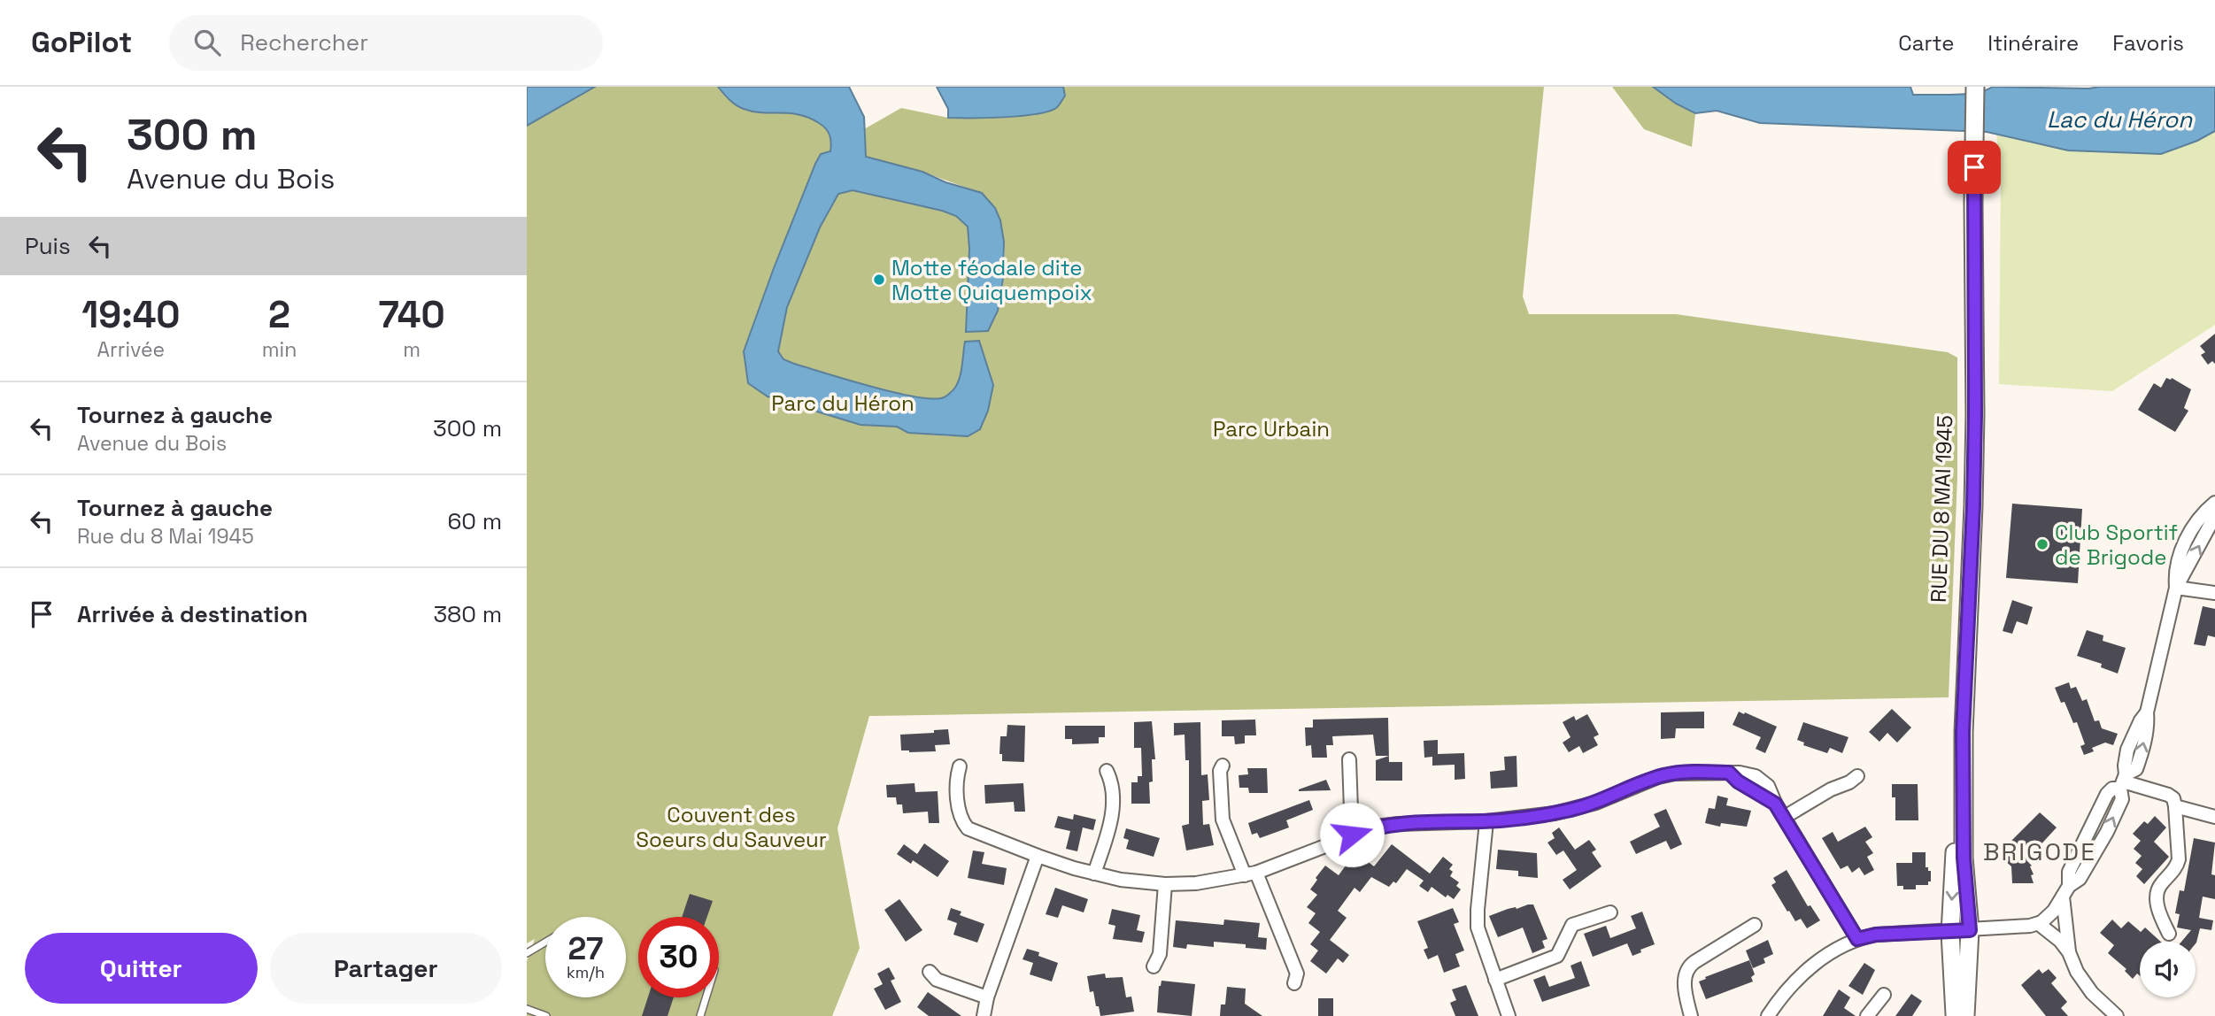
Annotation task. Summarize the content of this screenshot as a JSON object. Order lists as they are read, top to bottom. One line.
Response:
{"streets":{"main road":["RUE DU 8 MAI 1945"]},"districts":["BRIGODE"],"water":["Lac du Héron"],"parks":["Parc du Héron","Parc Urbain","Couvent des Soeurs du Sauveur"],"places":["Motte féodale dite Motte Quiquempoix","Club Sportif de Brigode"],"page":{"header":"GoPilot","search":"Rechercher","nav":["Carte","Itinéraire","Favoris"],"turn":["300 m","Avenue du Bois"],"then":"Puis","eta":["19:40","Arrivée","2","min","740","m"],"list":[{"name":"Tournez à gauche","note":"Avenue du Bois","value":"300 m"},{"name":"Tournez à gauche","note":"Rue du 8 Mai 1945","value":"60 m"},{"name":"Arrivée à destination","value":"380 m"}],"speed":"27 km/h","limit":"30","buttons":["Quitter","Partager"]}}
